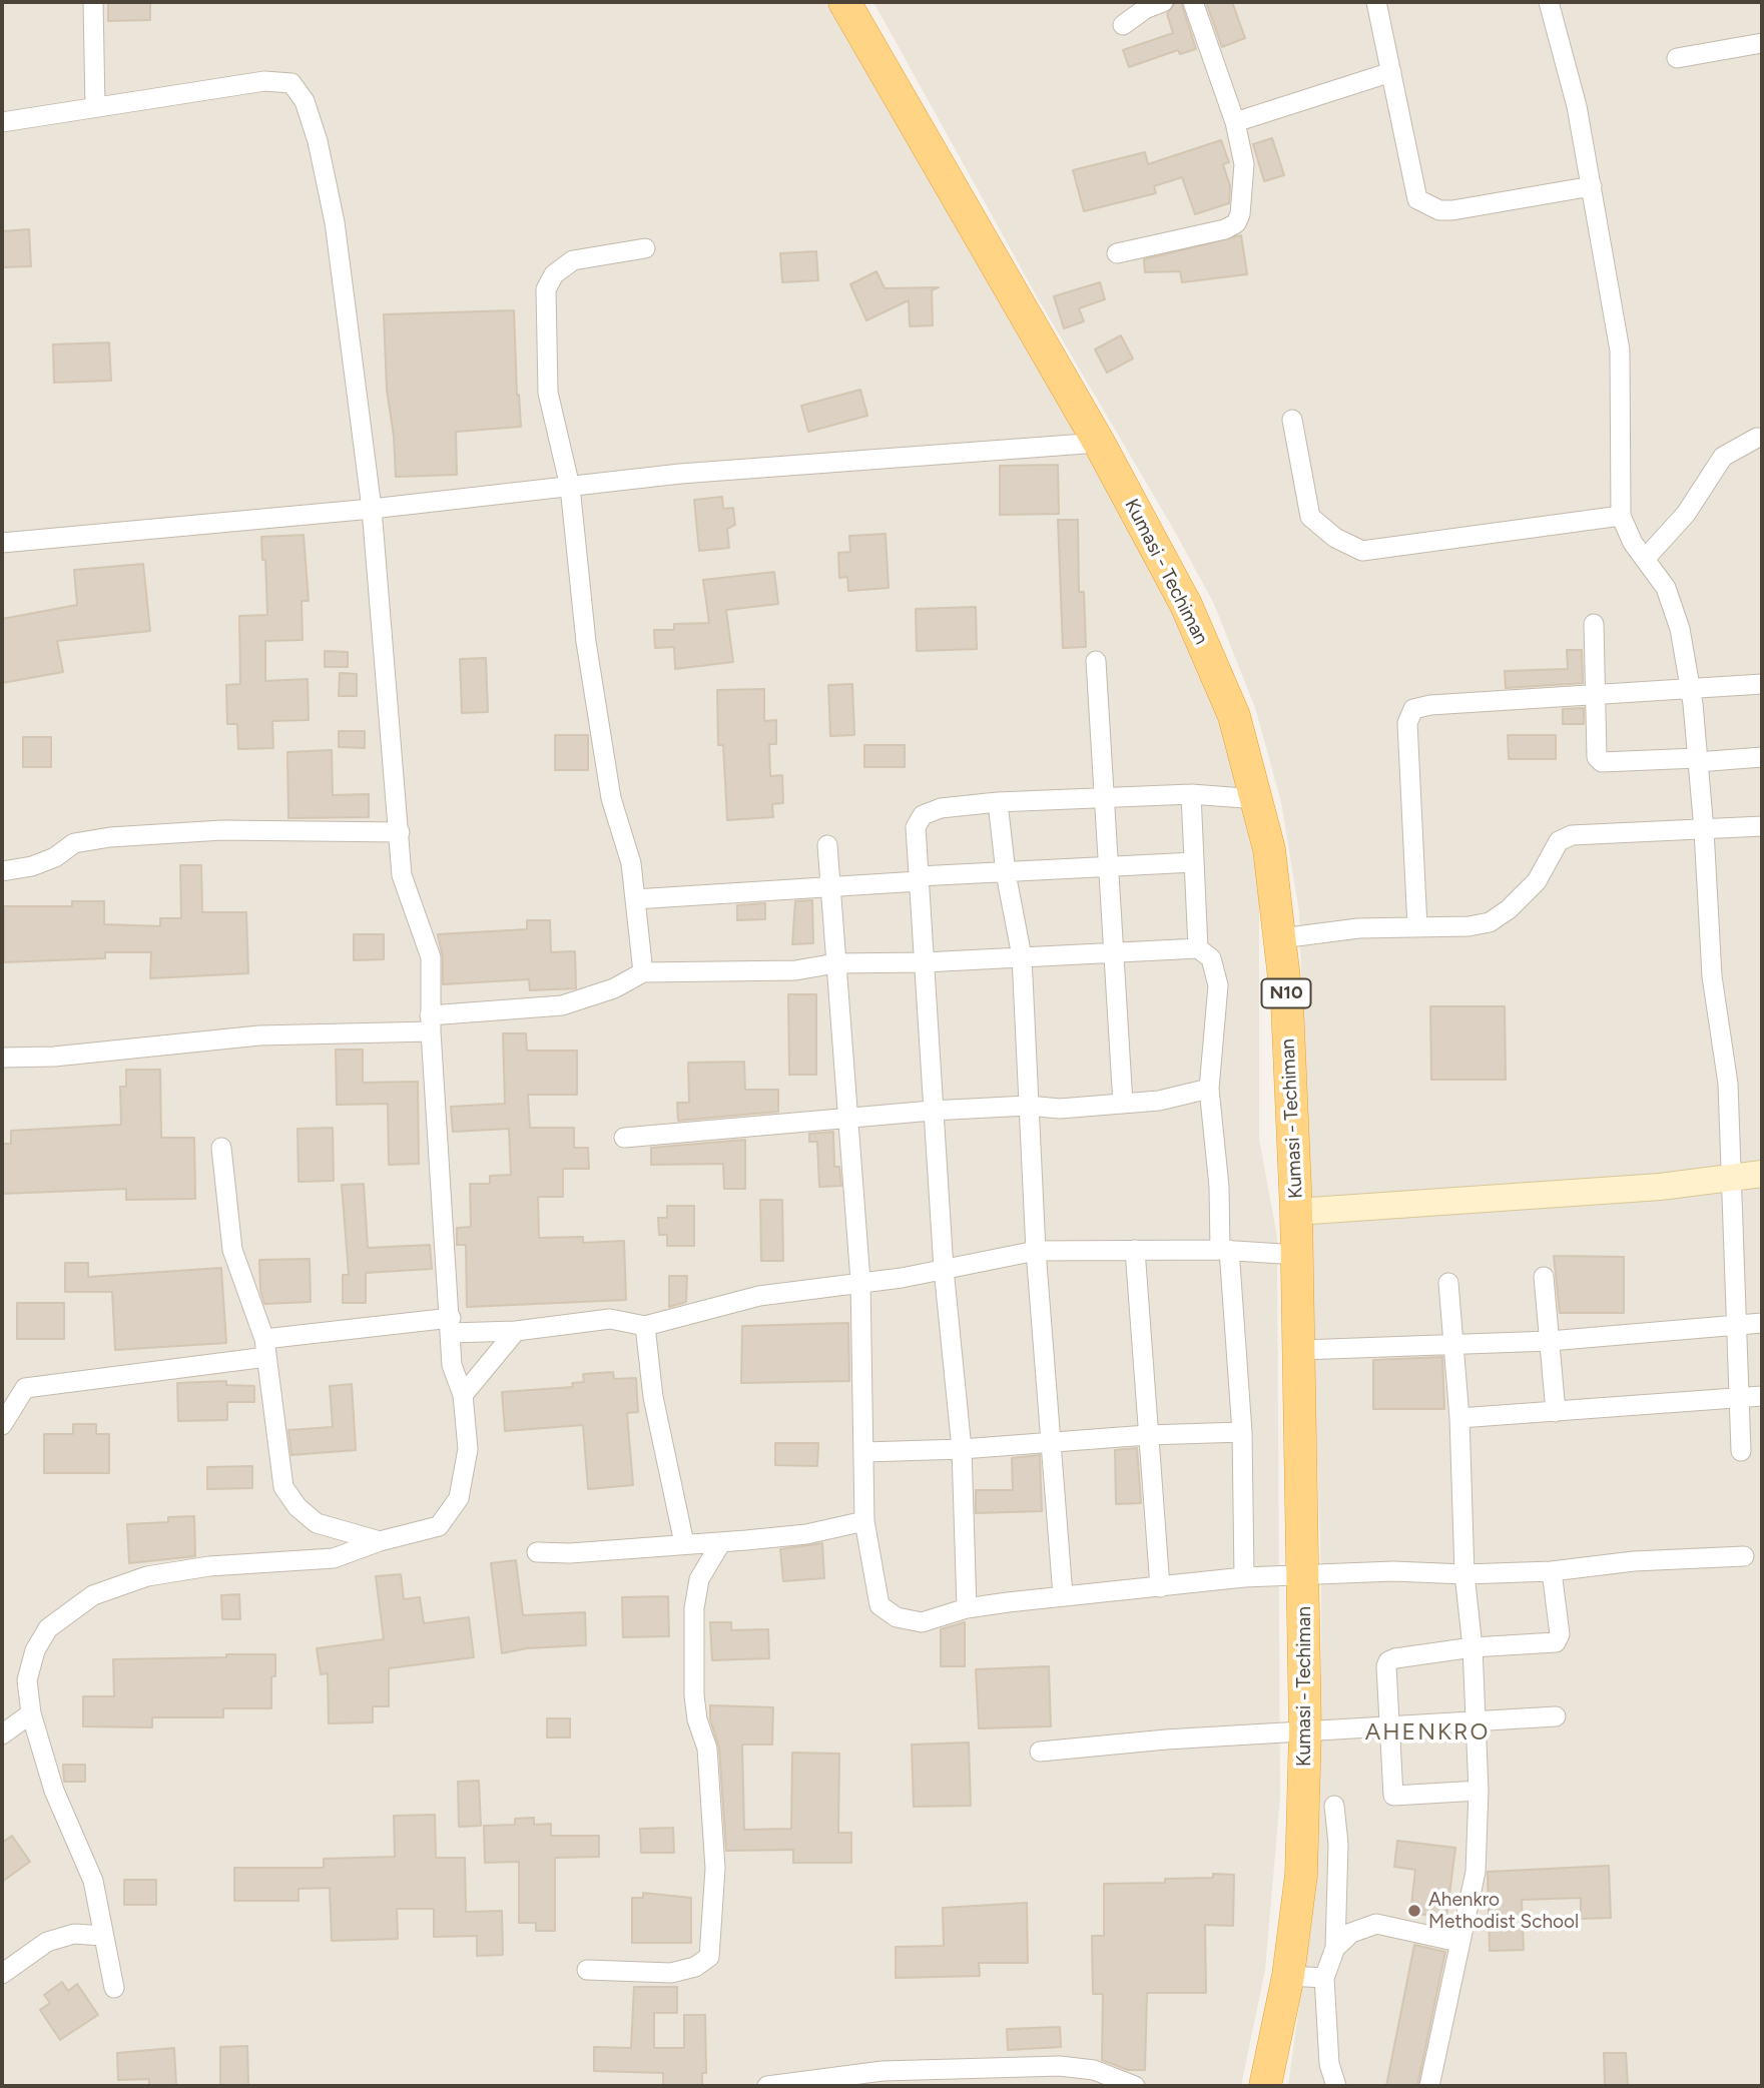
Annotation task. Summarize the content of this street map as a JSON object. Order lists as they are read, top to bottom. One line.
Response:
{"streets":{"highway":["Kumasi - Techiman","N10"]},"districts":["AHENKRO"],"places":["Ahenkro Methodist School"]}
